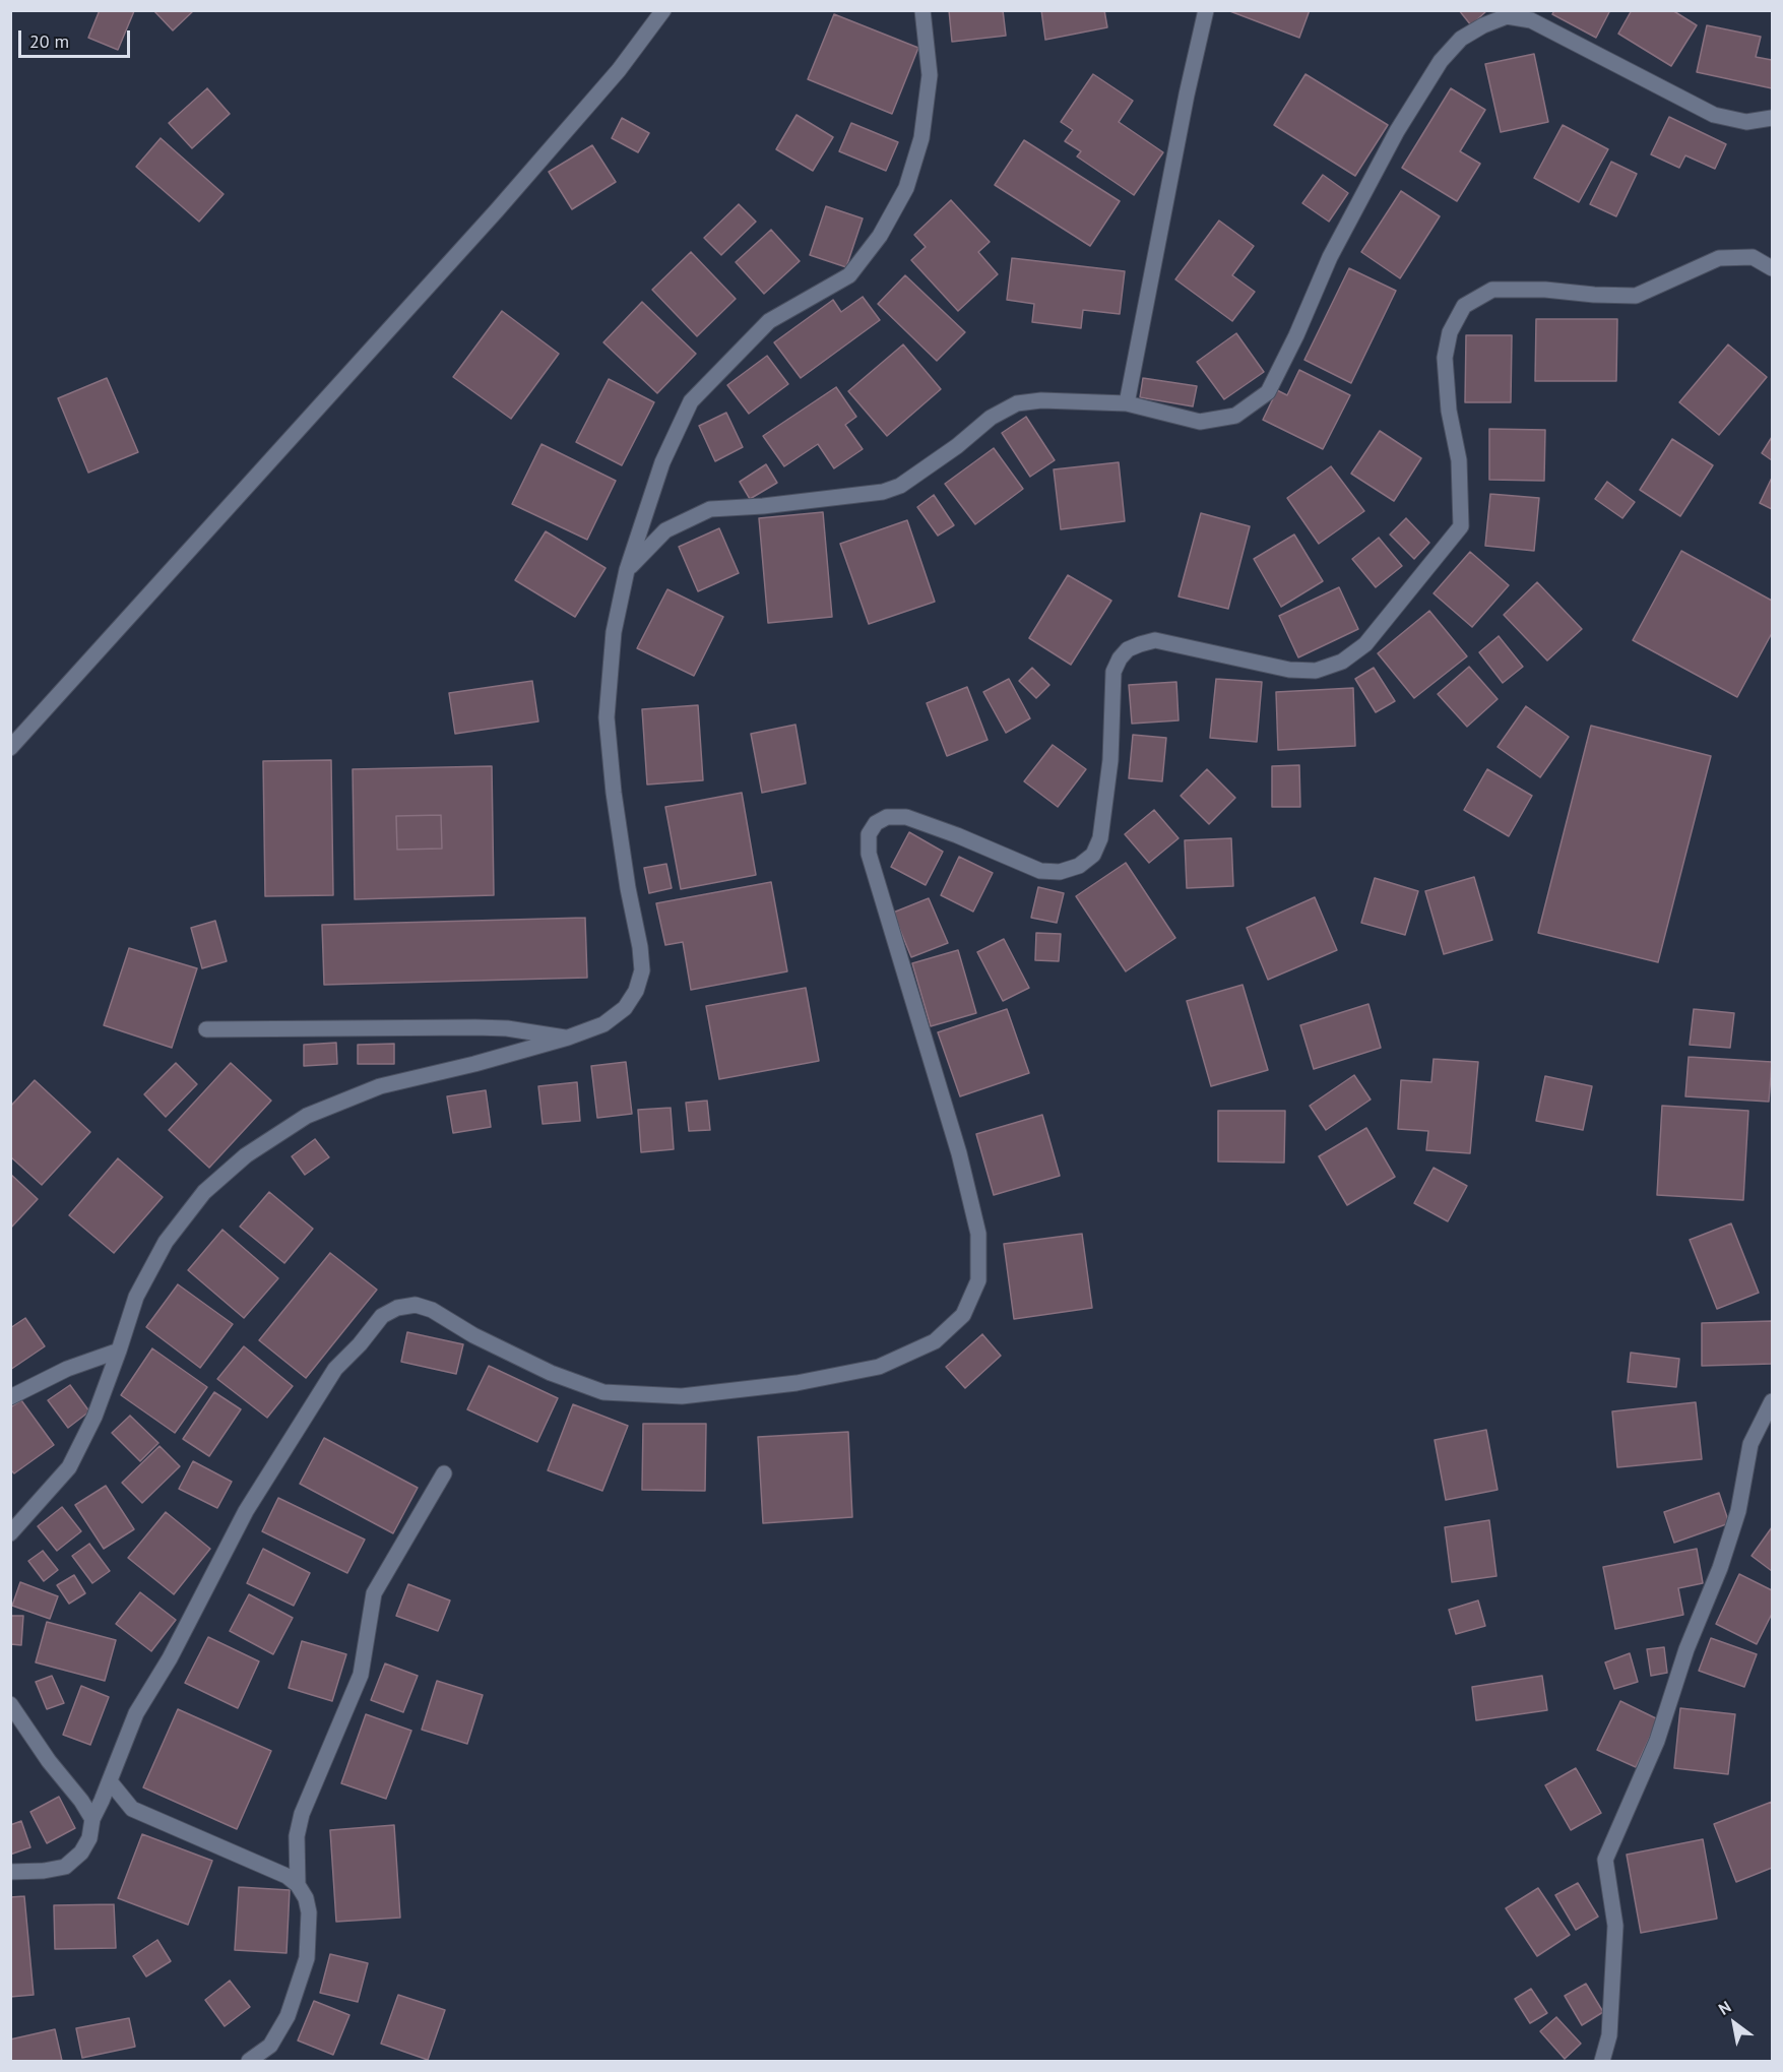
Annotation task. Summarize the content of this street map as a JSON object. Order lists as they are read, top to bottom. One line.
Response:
{"scale_bar":"20 m","north":"top left"}
